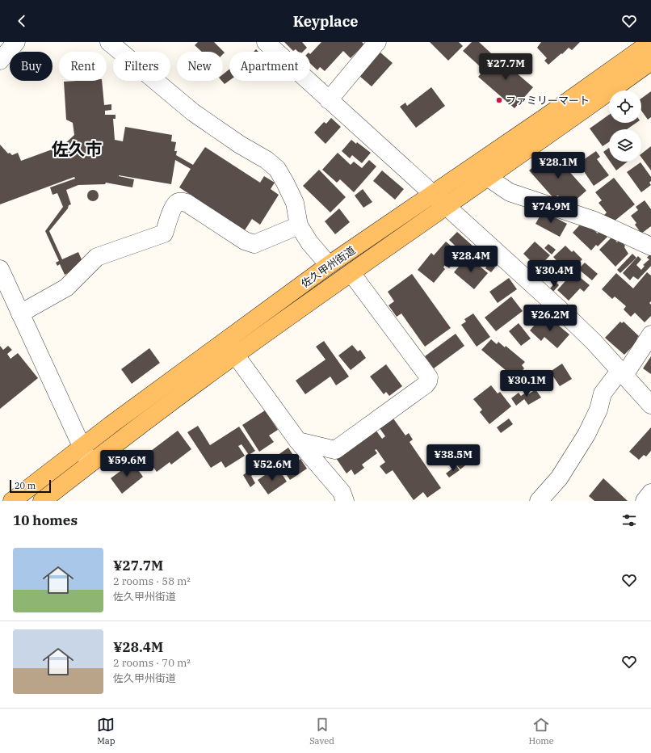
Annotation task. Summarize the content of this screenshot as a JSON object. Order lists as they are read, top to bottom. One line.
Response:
{"streets":{"main road":["佐久甲州街道"]},"districts":["佐久市"],"places":["ファミリーマート"],"scale_bar":"20 m","page":{"header":"Keyplace","chip":["Buy","Rent","Filters","New","Apartment"],"price":["¥27.7M","¥28.1M","¥74.9M","¥28.4M","¥30.4M","¥26.2M","¥30.1M","¥38.5M","¥59.6M","¥52.6M"],"scale":"20 m","heading":"10 homes","list":[{"name":"¥27.7M","note":"2 rooms · 58 m² · 佐久甲州街道"},{"name":"¥28.4M","note":"2 rooms · 70 m² · 佐久甲州街道"}],"tabs":["Map","Saved","Home"]}}
